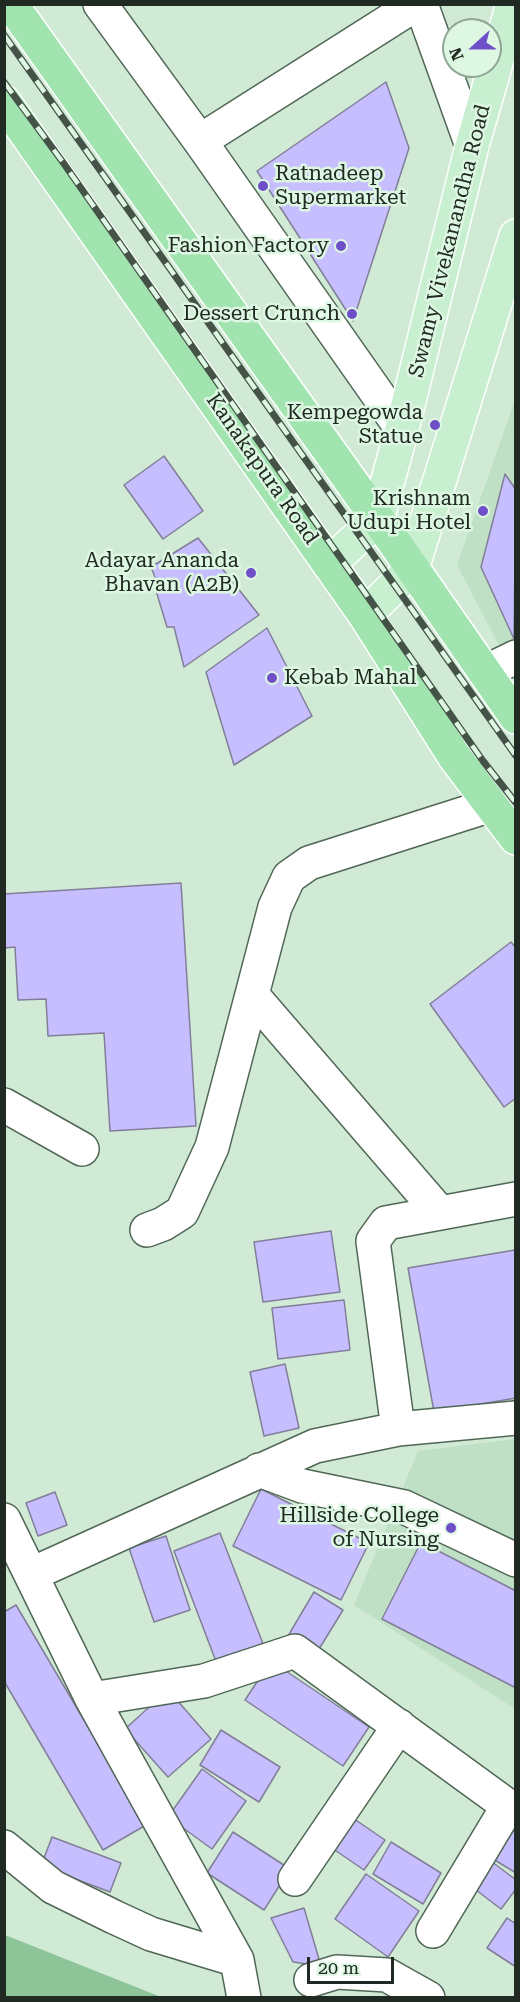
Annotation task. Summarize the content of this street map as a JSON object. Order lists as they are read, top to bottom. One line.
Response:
{"streets":{"highway":["Kanakapura Road"],"main road":["Swamy Vivekanandha Road"]},"places":["Ratnadeep Supermarket","Fashion Factory","Dessert Crunch","Kempegowda Statue","Krishnam Udupi Hotel","Adayar Ananda Bhavan (A2B)","Kebab Mahal","Hillside College of Nursing"],"scale_bar":"20 m","north":"left"}
